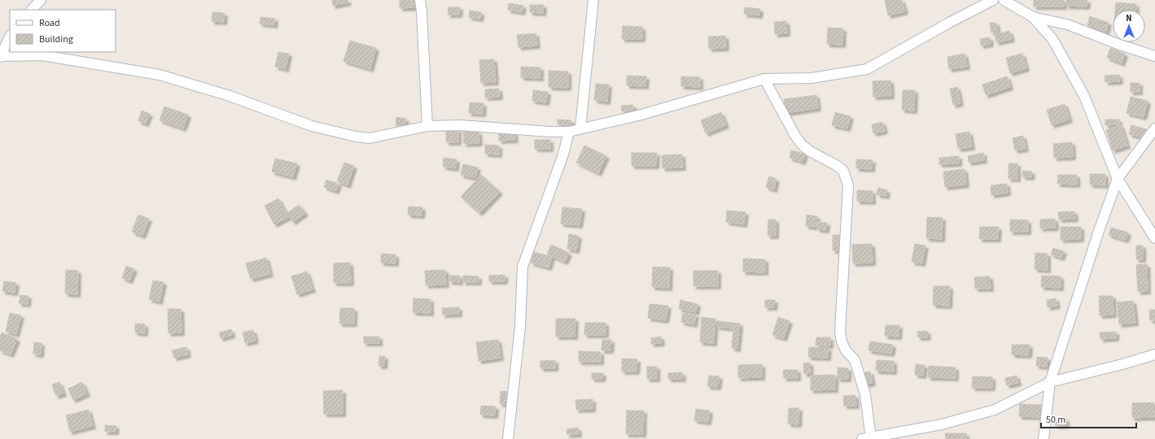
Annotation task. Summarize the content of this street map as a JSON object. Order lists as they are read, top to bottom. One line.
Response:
{"legend":["Road","Building"],"scale_bar":"50 m","north":"top"}
